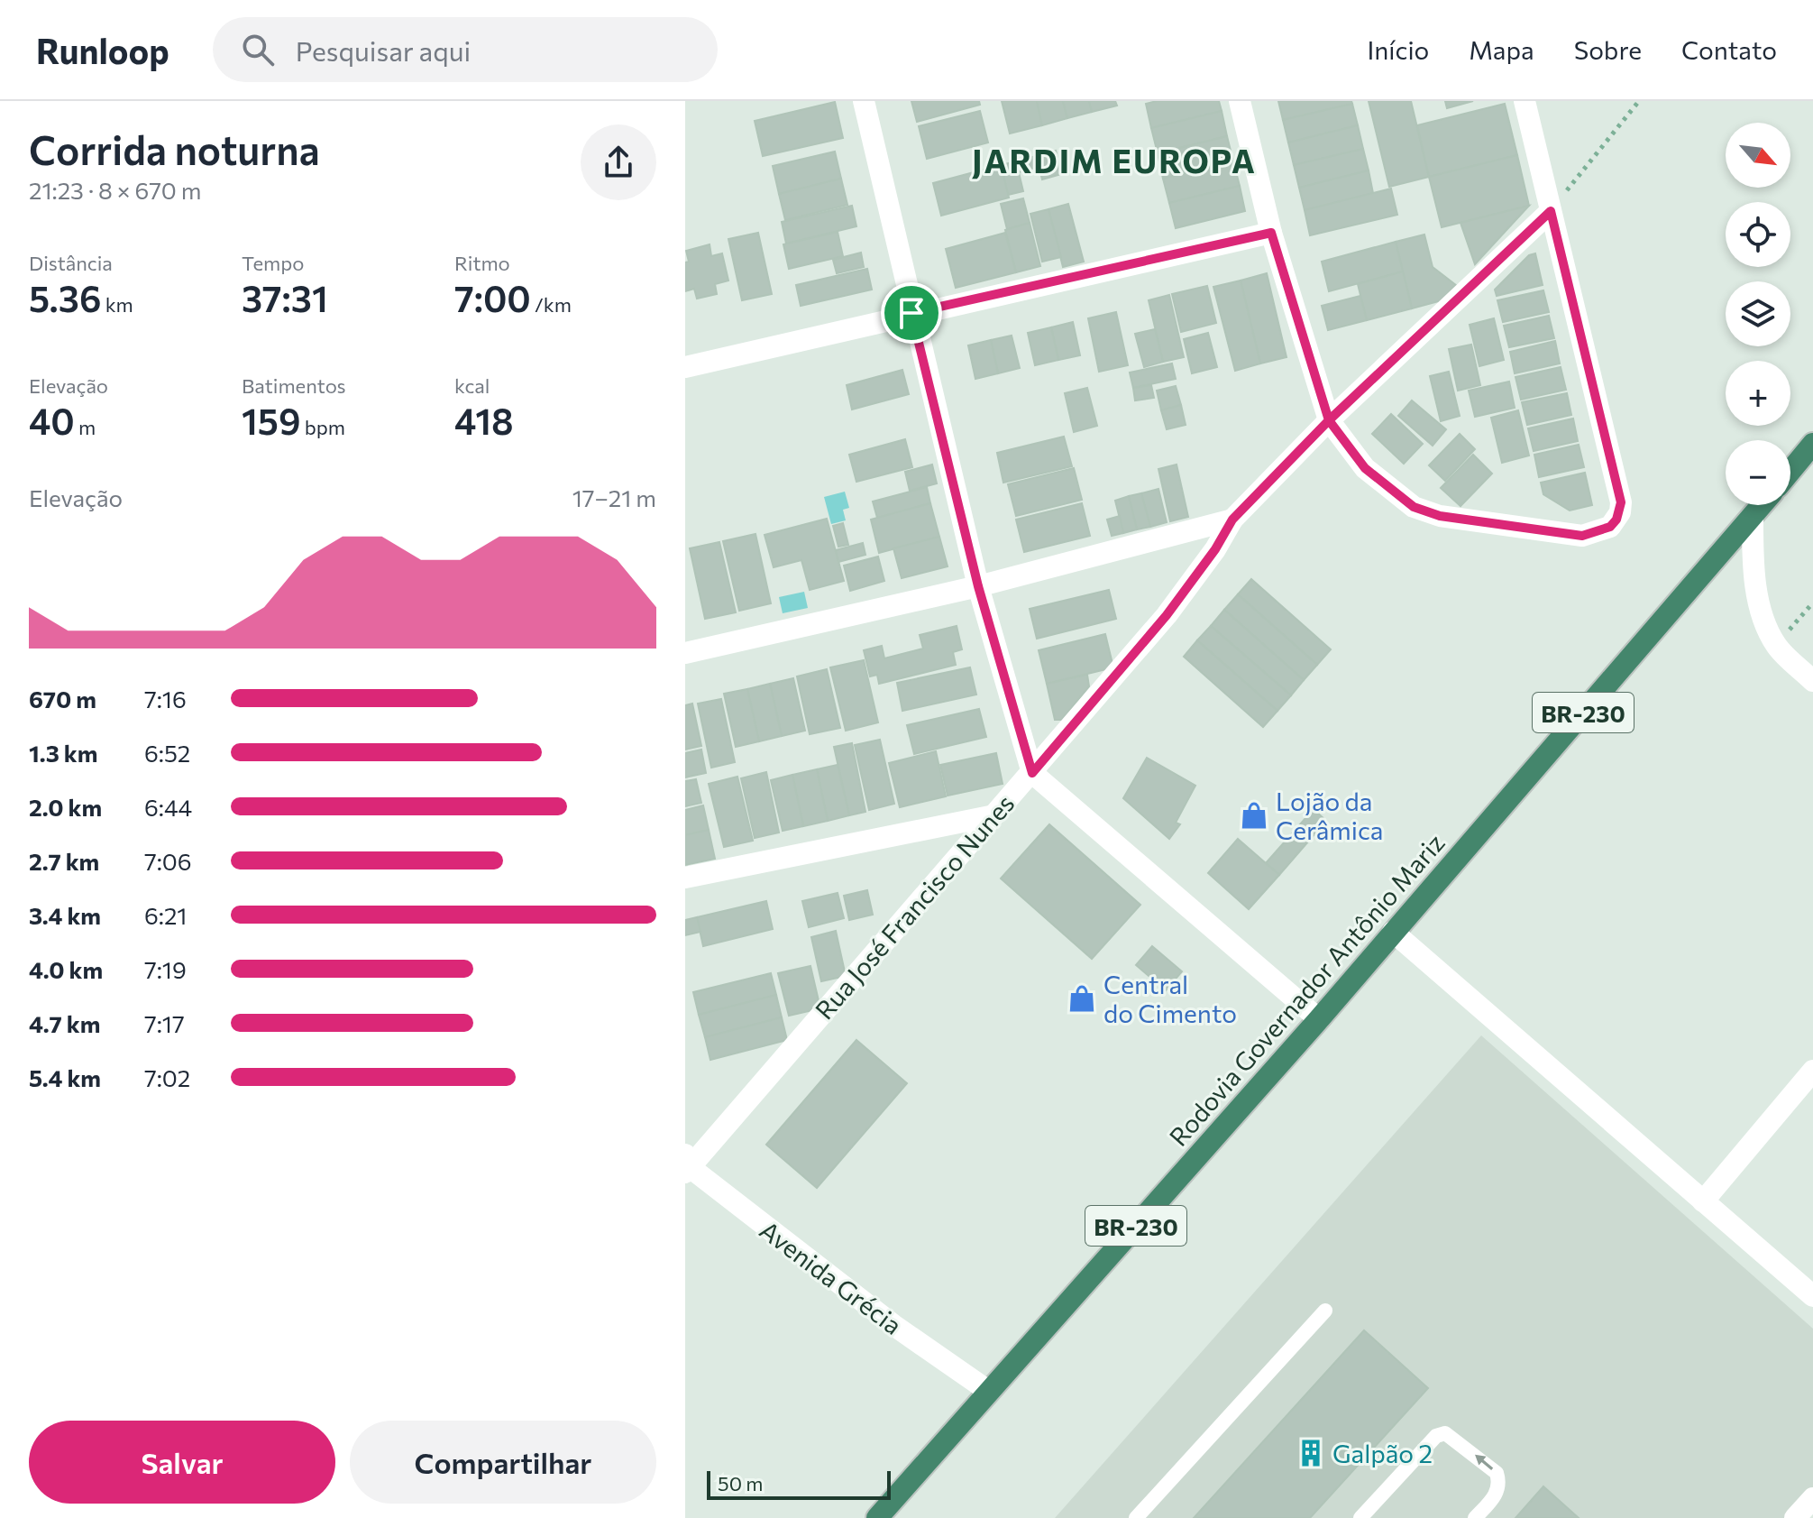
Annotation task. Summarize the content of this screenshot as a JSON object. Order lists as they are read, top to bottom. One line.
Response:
{"streets":{"highway":["BR-230","Rodovia Governador Antônio Mariz"],"street":["Rua José Francisco Nunes","Avenida Grécia"]},"crossings":[["Rua José Francisco Nunes","Avenida Grécia"],["Rodovia Governador Antônio Mariz","Avenida Grécia"]],"districts":["JARDIM EUROPA"],"places":{"shop":["Lojão da Cerâmica","Central do Cimento"],"building":["Galpão 2"]},"scale_bar":"50 m","north":"bottom right","page":{"header":"Runloop","search":"Pesquisar aqui","nav":["Início","Mapa","Sobre","Contato"],"heading":["Corrida noturna","21:23 · 8 × 670 m"],"map_buttons":["+","−"],"stats":[["Distância","5.36 km"],["Tempo","37:31"],["Ritmo","7:00 /km"],["Elevação","40 m"],["Batimentos","159 bpm"],["kcal","418"]],"chart":["Elevação","17–21 m"],"list":[{"name":"670 m","note":"7:16"},{"name":"1.3 km","note":"6:52"},{"name":"2.0 km","note":"6:44"},{"name":"2.7 km","note":"7:06"},{"name":"3.4 km","note":"6:21"},{"name":"4.0 km","note":"7:19"},{"name":"4.7 km","note":"7:17"},{"name":"5.4 km","note":"7:02"}],"buttons":["Salvar","Compartilhar"],"scale":"50 m"}}
